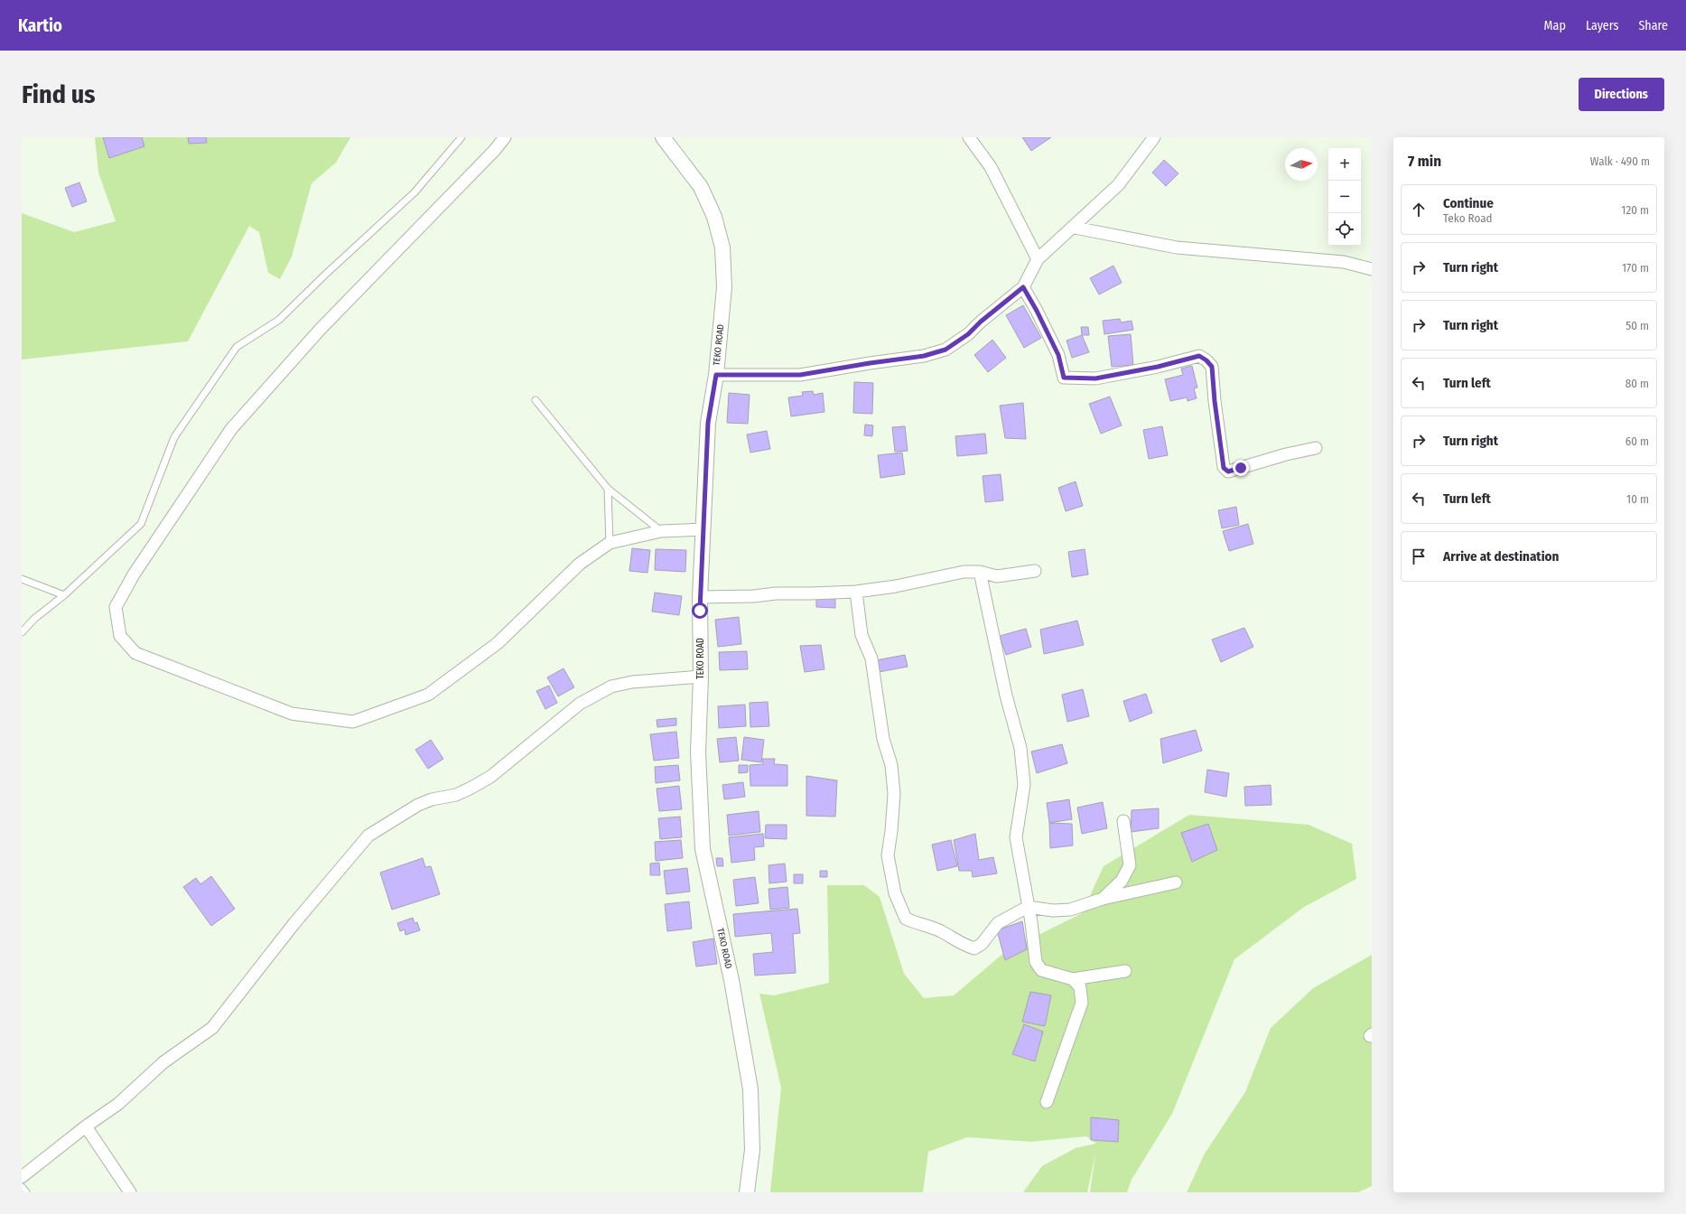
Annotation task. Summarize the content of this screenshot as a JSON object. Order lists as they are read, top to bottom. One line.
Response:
{"streets":{"street":["TEKO ROAD"]},"north":"right","page":{"header":"Kartio","nav":["Map","Layers","Share"],"buttons":"Directions","title":"Find us","heading":["7 min","Walk · 490 m"],"map_buttons":["+","−"],"list":[["Continue","Teko Road","120 m"],["Turn right","170 m"],["Turn right","50 m"],["Turn left","80 m"],["Turn right","60 m"],["Turn left","10 m"],"Arrive at destination"]}}
